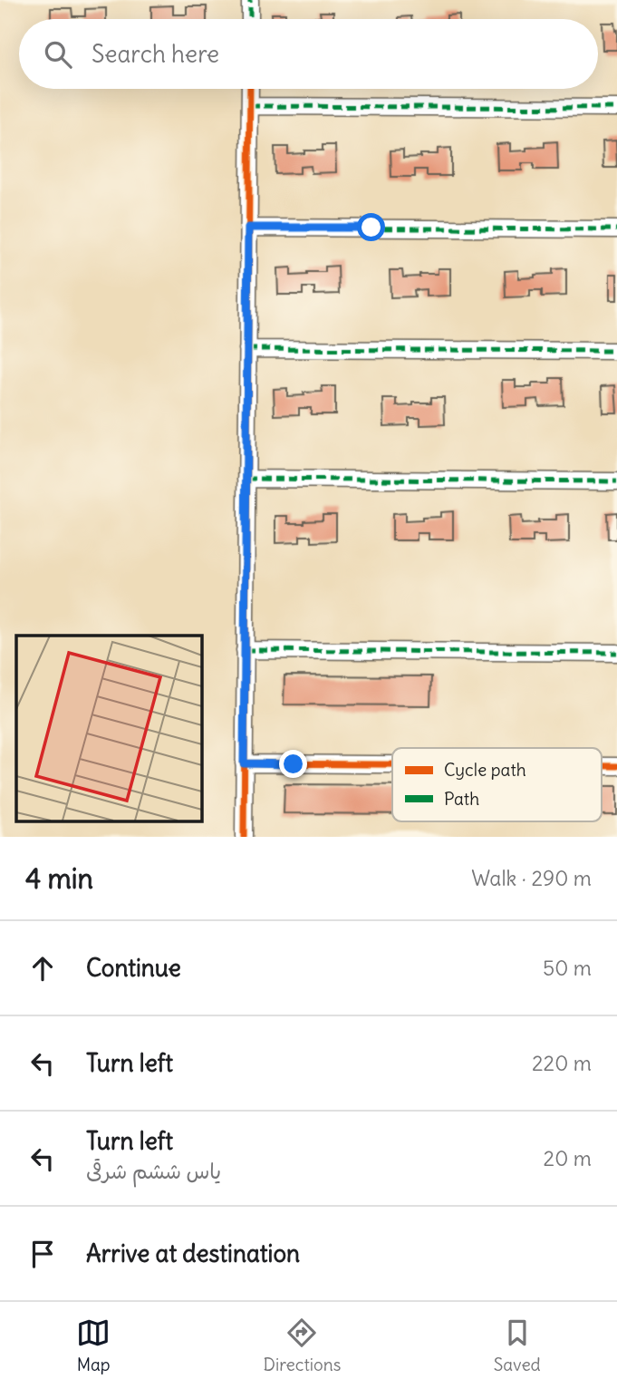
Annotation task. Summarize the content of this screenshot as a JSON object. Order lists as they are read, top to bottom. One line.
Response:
{"legend":["Cycle path","Path"],"page":{"search":"Search here","heading":["4 min","Walk · 290 m"],"list":[["Continue","50 m"],["Turn left","220 m"],["Turn left","یاس ششم شرقی","20 m"],"Arrive at destination"],"nav":["Map","Directions","Saved"]}}
